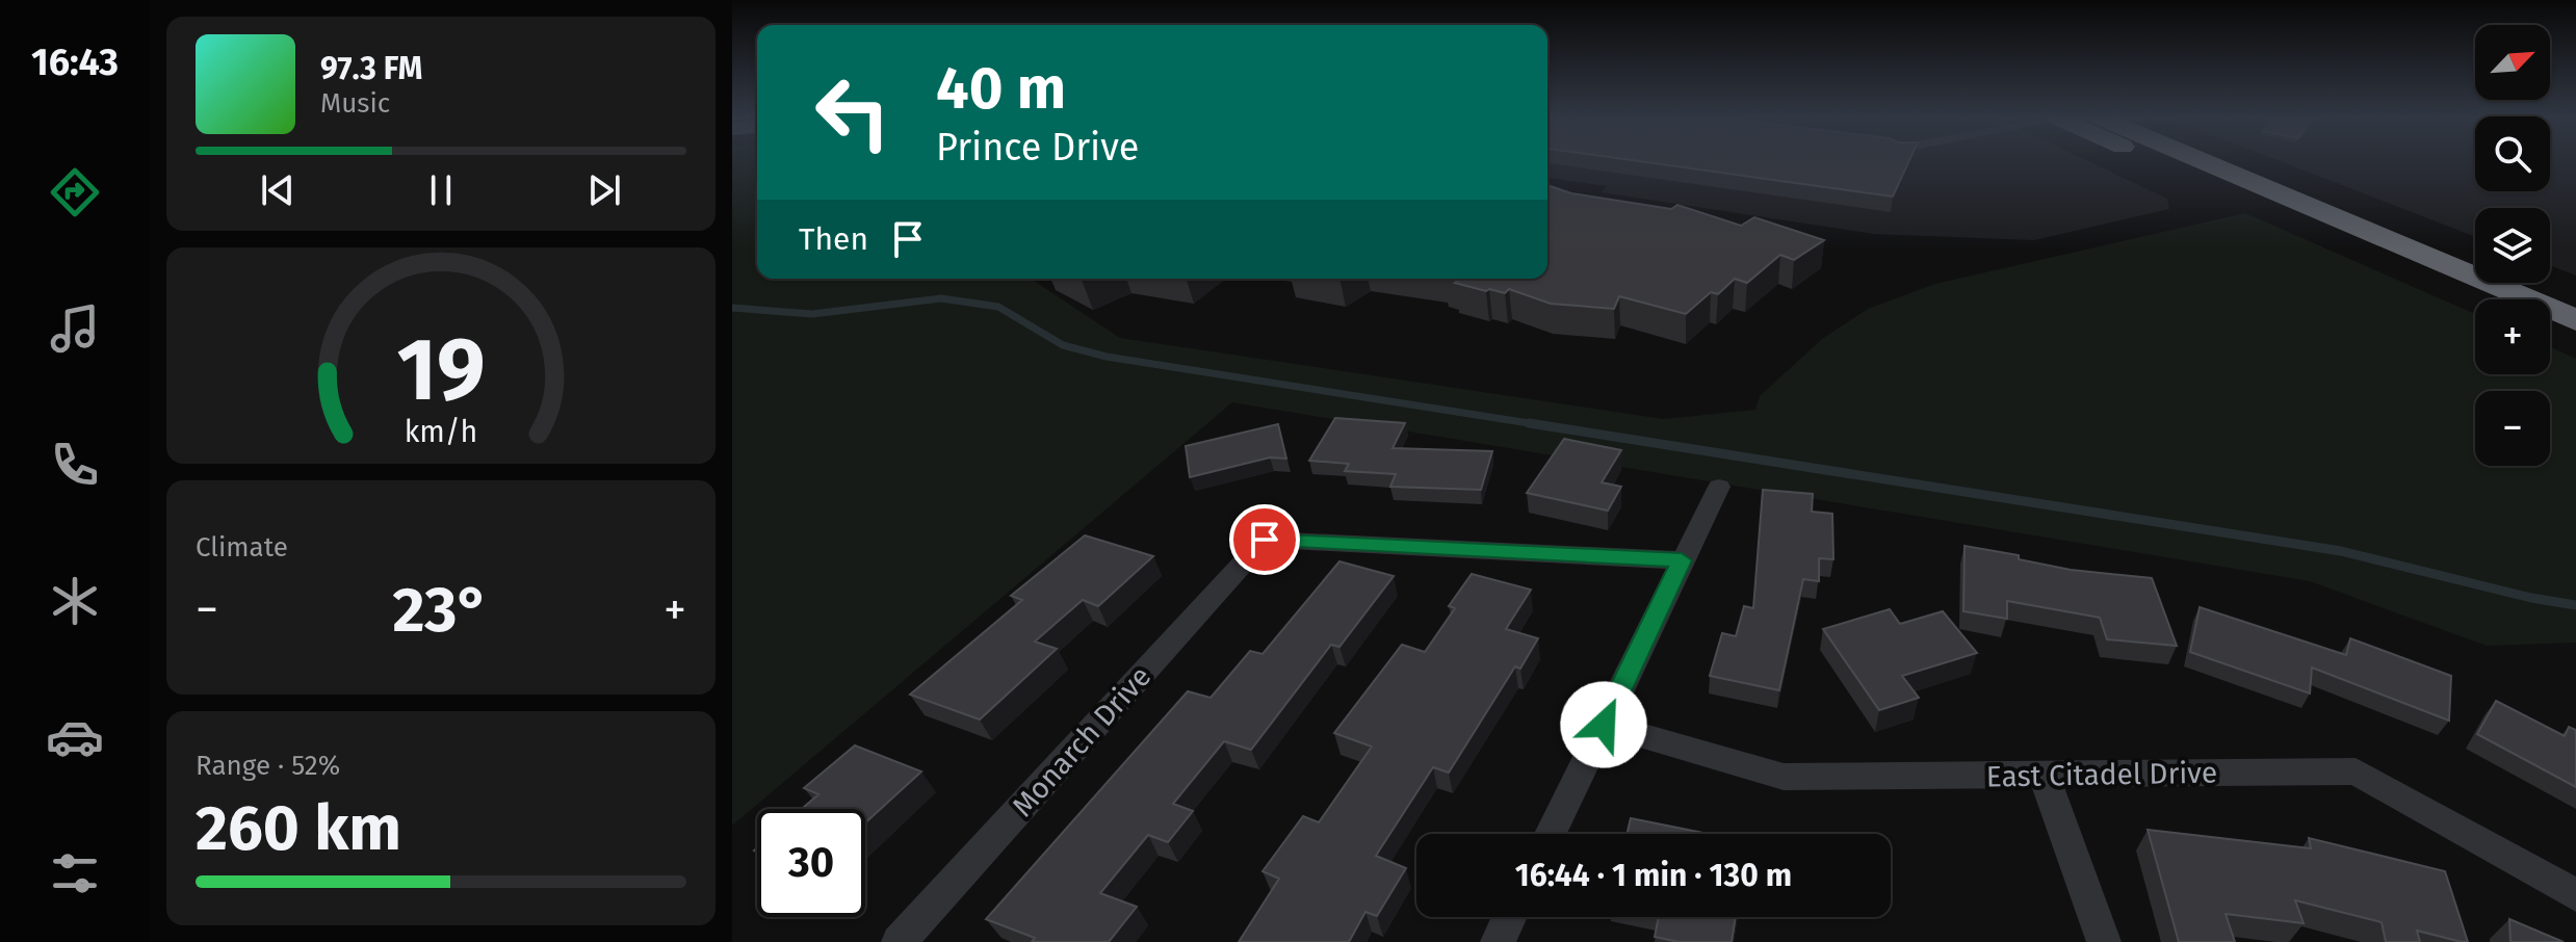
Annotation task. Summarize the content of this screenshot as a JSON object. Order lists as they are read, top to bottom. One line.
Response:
{"streets":{"street":["Monarch Drive","East Citadel Drive"]},"north":"top right","page":{"tabs":"16:43","map_buttons":["+","−"],"turn":["40 m","Prince Drive"],"song":["97.3 FM","Music"],"then":"Then","tile":["Climate",["Range · 52%","260 km"]],"heat":["−","23°","+"],"limit":"30","trip":"16:44 · 1 min · 130 m","gauge":["19","km/h"]}}
